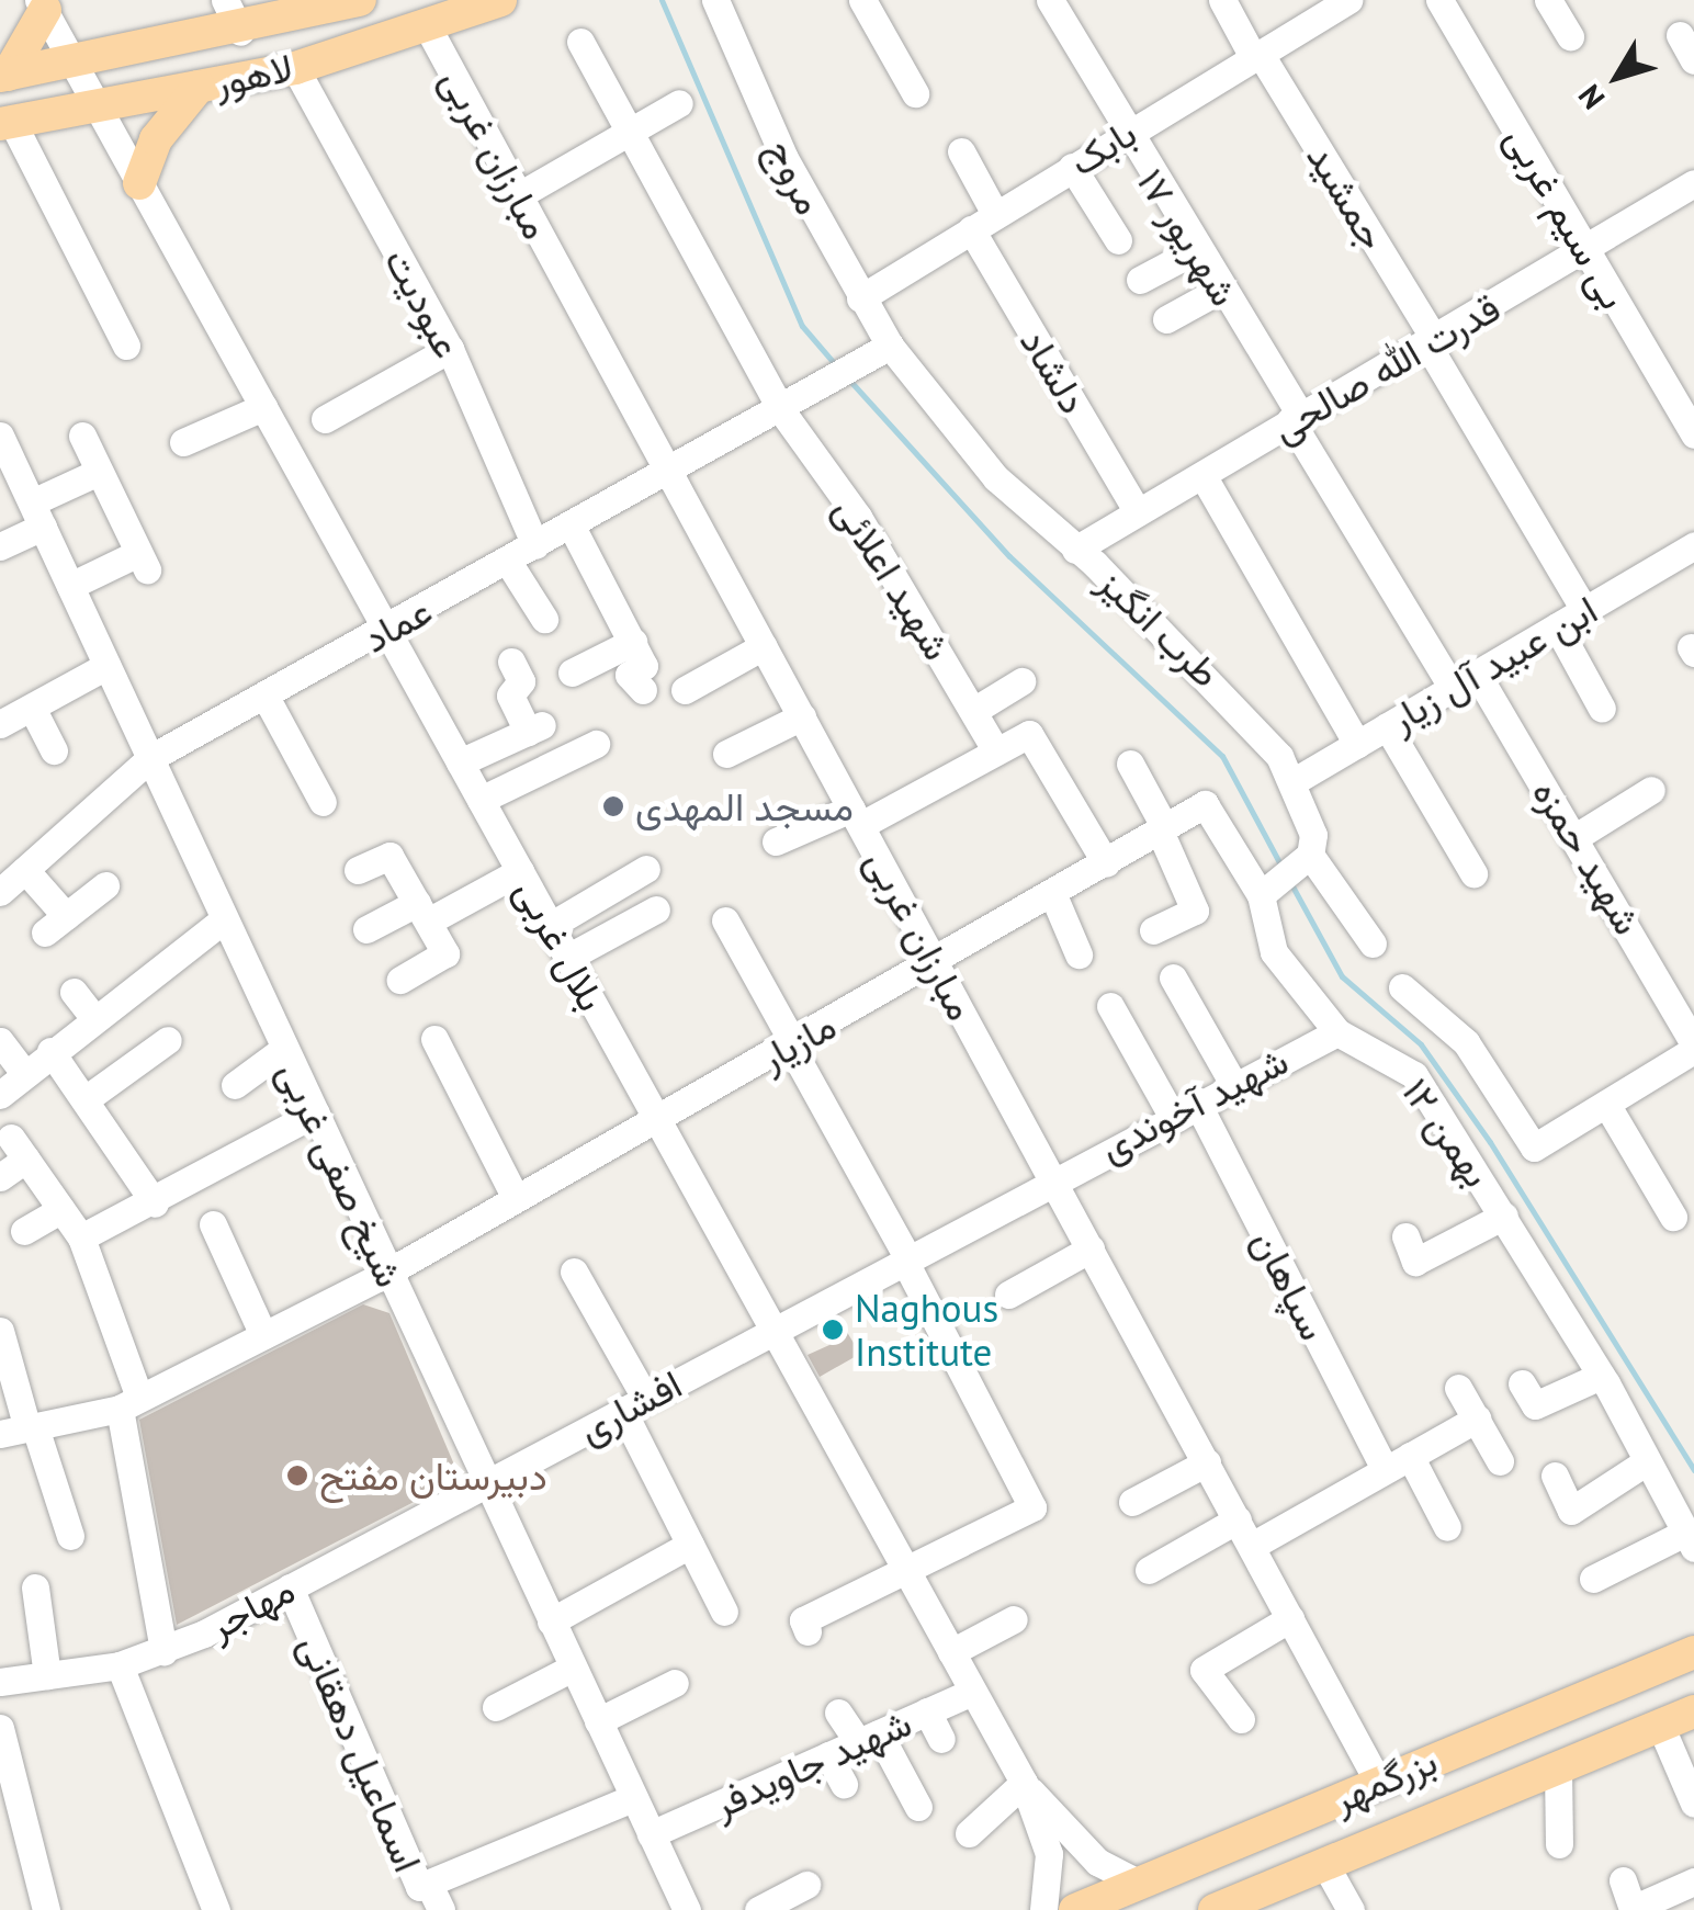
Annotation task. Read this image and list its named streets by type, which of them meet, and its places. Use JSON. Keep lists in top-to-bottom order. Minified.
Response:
{"streets":{"main road":["لاهور","بزرگمهر"],"street":["بابک","مبارزان غربی","مروج","جمشید","بی سیم غربی","۱۷ شهریور","عبودیت","قدرت الله صالحی","دلشاد","شهید اعلائی","عماد","طرب انگیز","ابن عبید آل زیار","شهید حمزه","بلال غربی","مازیار","شهید آخوندی","۱۲ بهمن","شیخ صفی غربی","سپاهان","افشاری","مهاجر","اسماعیل دهقانی","شهید جاویدفر"]},"crossings":[["لاهور","مبارزان غربی"],["لاهور","عبودیت"],["لاهور","بلال غربی"],["بابک","مروج"],["بابک","جمشید"],["بابک","۱۷ شهریور"],["بابک","دلشاد"],["مبارزان غربی","عماد"],["مبارزان غربی","مازیار"],["مبارزان غربی","شهید آخوندی"],["مبارزان غربی","بزرگمهر"],["مروج","عماد"],["مروج","طرب انگیز"],["جمشید","قدرت الله صالحی"],["جمشید","ابن عبید آل زیار"],["بی سیم غربی","قدرت الله صالحی"],["۱۷ شهریور","قدرت الله صالحی"],["۱۷ شهریور","ابن عبید آل زیار"],["۱۷ شهریور","شهید حمزه"],["عبودیت","عماد"],["قدرت الله صالحی","دلشاد"],["قدرت الله صالحی","طرب انگیز"],["شهید اعلائی","عماد"],["عماد","طرب انگیز"],["عماد","بلال غربی"],["عماد","شیخ صفی غربی"],["طرب انگیز","ابن عبید آل زیار"],["ابن عبید آل زیار","شهید حمزه"],["بلال غربی","مازیار"],["بلال غربی","افشاری"],["بلال غربی","شهید جاویدفر"],["مازیار","۱۲ بهمن"],["مازیار","شیخ صفی غربی"],["شهید آخوندی","۱۲ بهمن"],["شهید آخوندی","سپاهان"],["شهید آخوندی","افشاری"],["شیخ صفی غربی","افشاری"],["شیخ صفی غربی","مهاجر"],["شیخ صفی غربی","اسماعیل دهقانی"],["شیخ صفی غربی","شهید جاویدفر"],["افشاری","مهاجر"],["مهاجر","اسماعیل دهقانی"]],"places":["مسجد المهدی","Naghous Institute","دبیرستان مفتح"],"north":"bottom left"}
